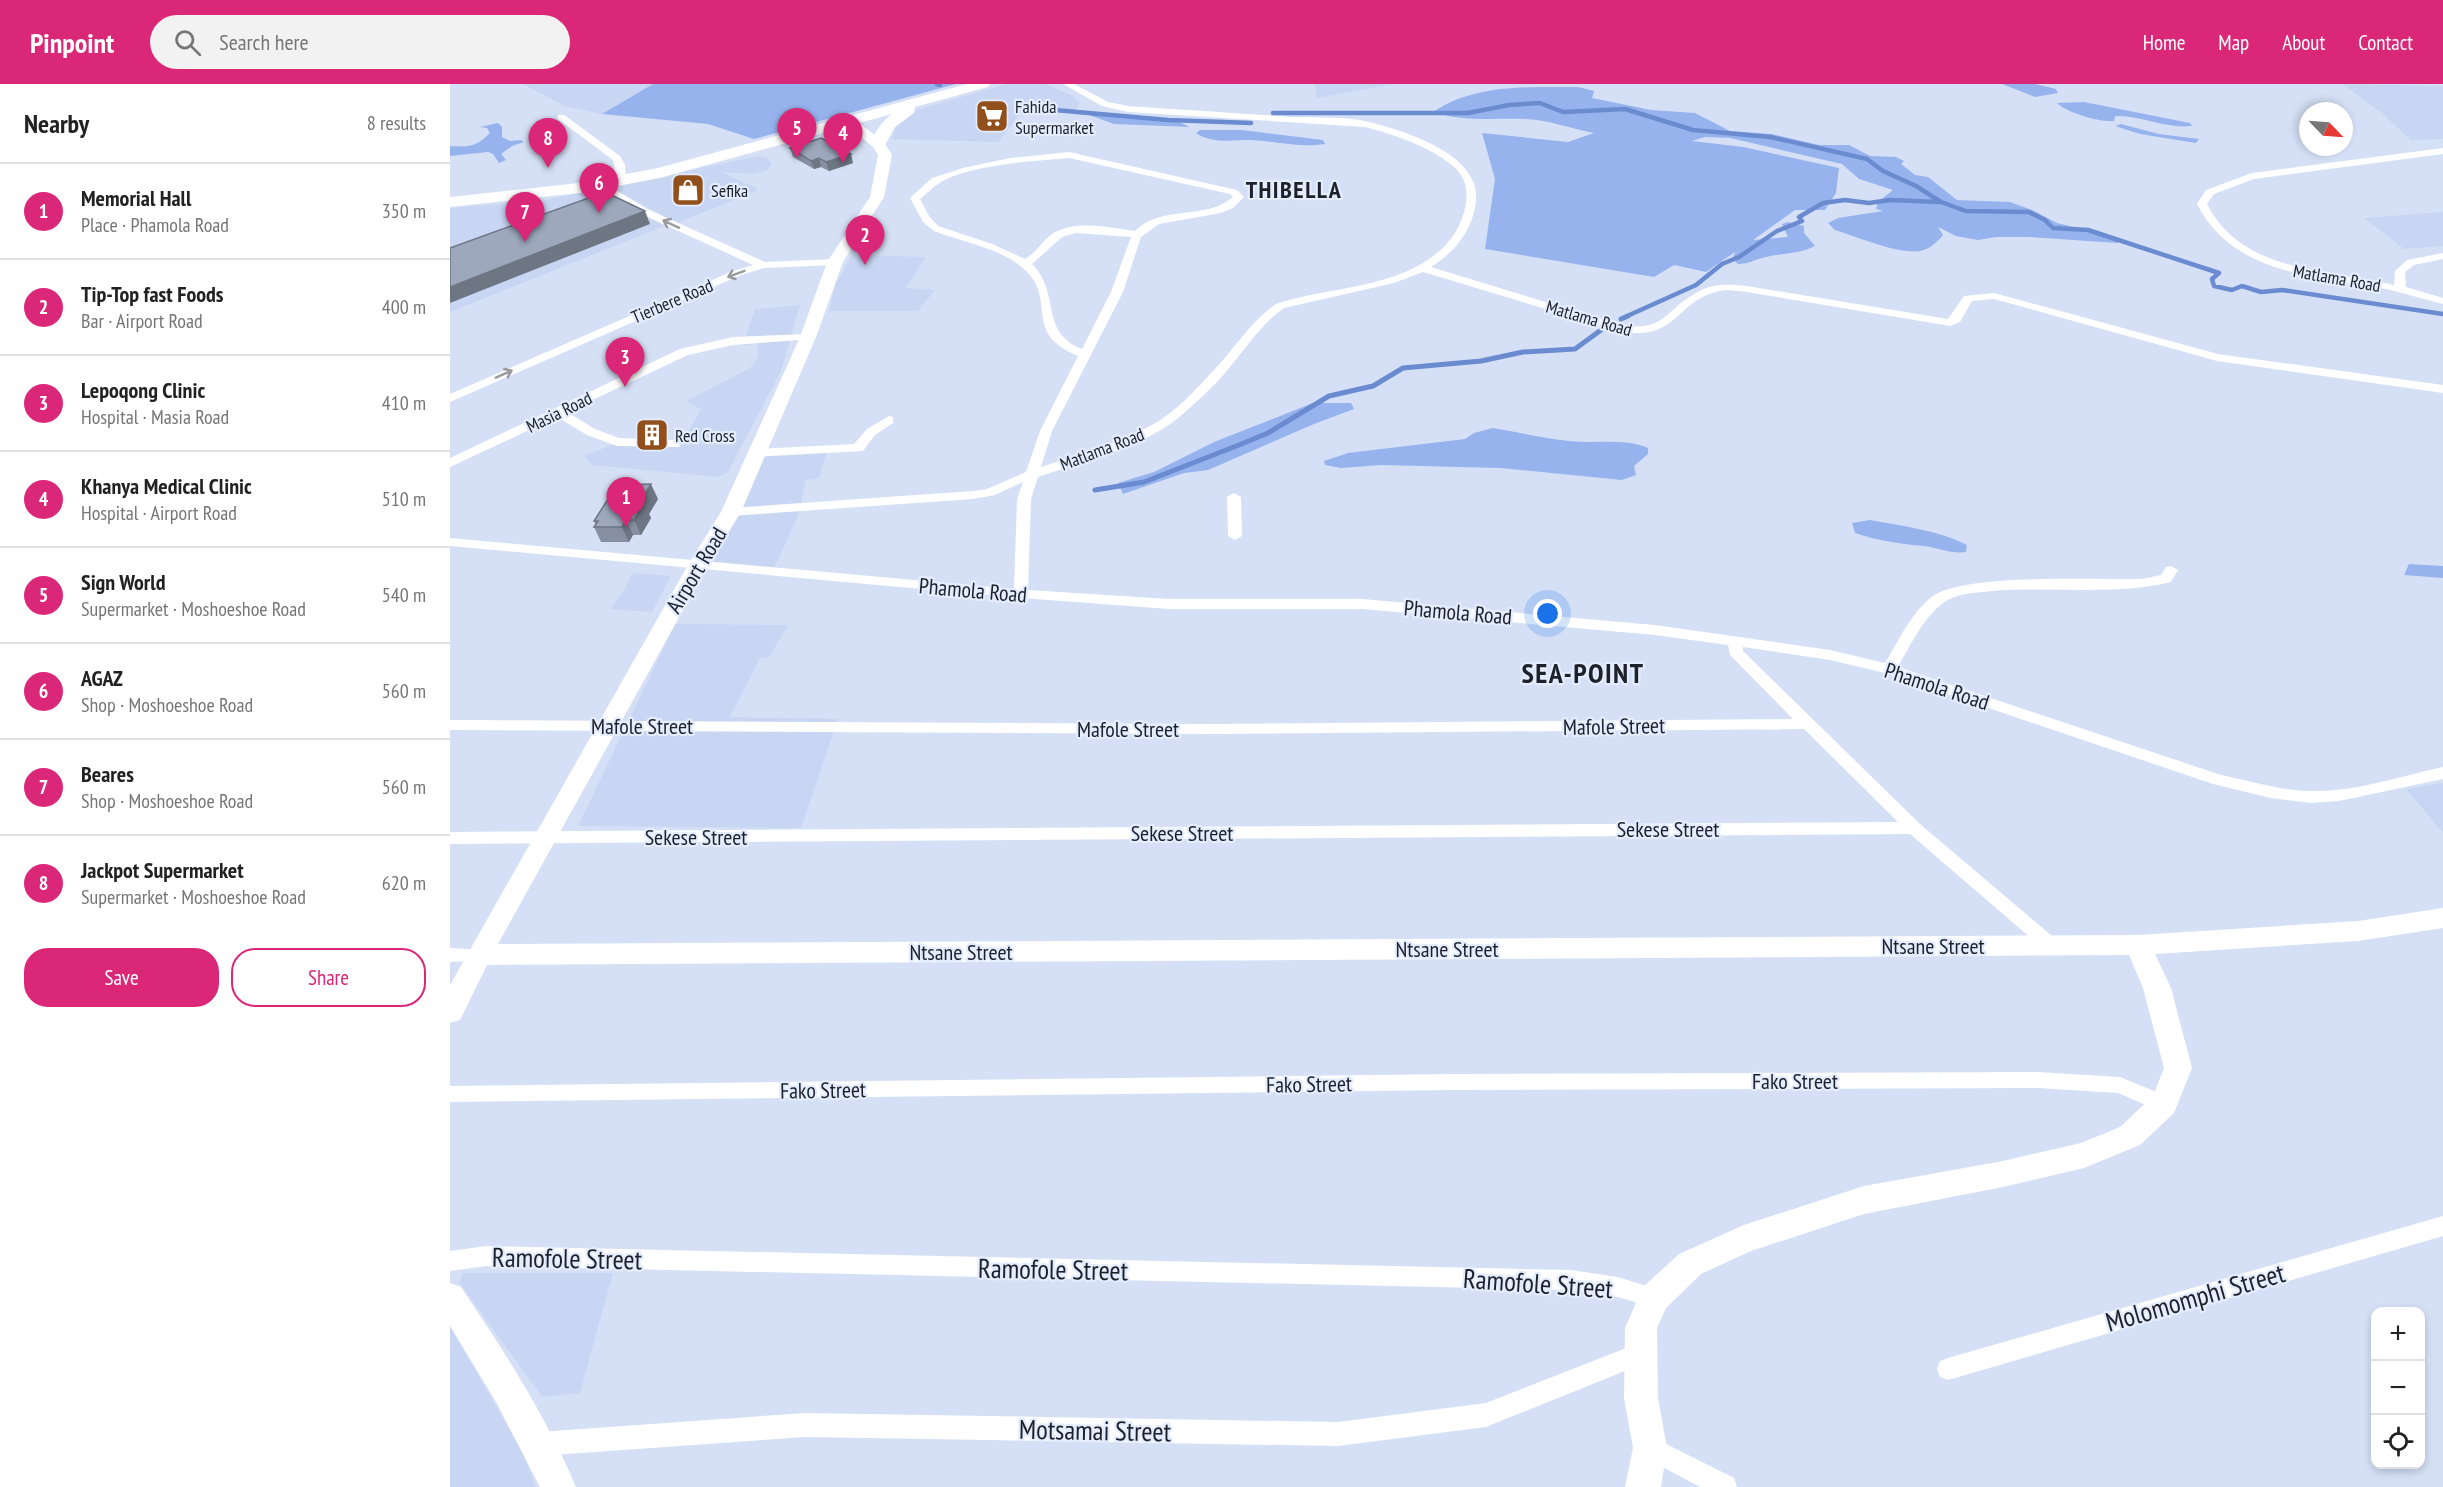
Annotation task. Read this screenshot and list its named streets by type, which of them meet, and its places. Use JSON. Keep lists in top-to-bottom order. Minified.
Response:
{"streets":{"street":["Matlama Road","Tierbere Road","Masia Road","Airport Road","Phamola Road","Mafole Street","Sekese Street","Ntsane Street","Fako Street","Ramofole Street","Molomomphi Street","Motsamai Street"]},"crossings":[["Matlama Road","Airport Road"],["Tierbere Road","Airport Road"],["Masia Road","Airport Road"],["Airport Road","Phamola Road"],["Airport Road","Mafole Street"],["Airport Road","Sekese Street"],["Airport Road","Ntsane Street"]],"districts":["THIBELLA","SEA-POINT"],"places":{"supermarket":["Fahida Supermarket"],"shop":["Sefika"],"building":["Red Cross"]},"north":"bottom right","page":{"header":"Pinpoint","search":"Search here","nav":["Home","Map","About","Contact"],"heading":["Nearby","8 results"],"pins":["5","4","8","6","7","2","3","1"],"list":[{"mark":"1","name":"Memorial Hall","note":"Place · Phamola Road","value":"350 m"},{"mark":"2","name":"Tip-Top fast Foods","note":"Bar · Airport Road","value":"400 m"},{"mark":"3","name":"Lepoqong Clinic","note":"Hospital · Masia Road","value":"410 m"},{"mark":"4","name":"Khanya Medical Clinic","note":"Hospital · Airport Road","value":"510 m"},{"mark":"5","name":"Sign World","note":"Supermarket · Moshoeshoe Road","value":"540 m"},{"mark":"6","name":"AGAZ","note":"Shop · Moshoeshoe Road","value":"560 m"},{"mark":"7","name":"Beares","note":"Shop · Moshoeshoe Road","value":"560 m"},{"mark":"8","name":"Jackpot Supermarket","note":"Supermarket · Moshoeshoe Road","value":"620 m"}],"buttons":["Save","Share"],"map_buttons":["+","−"]}}
